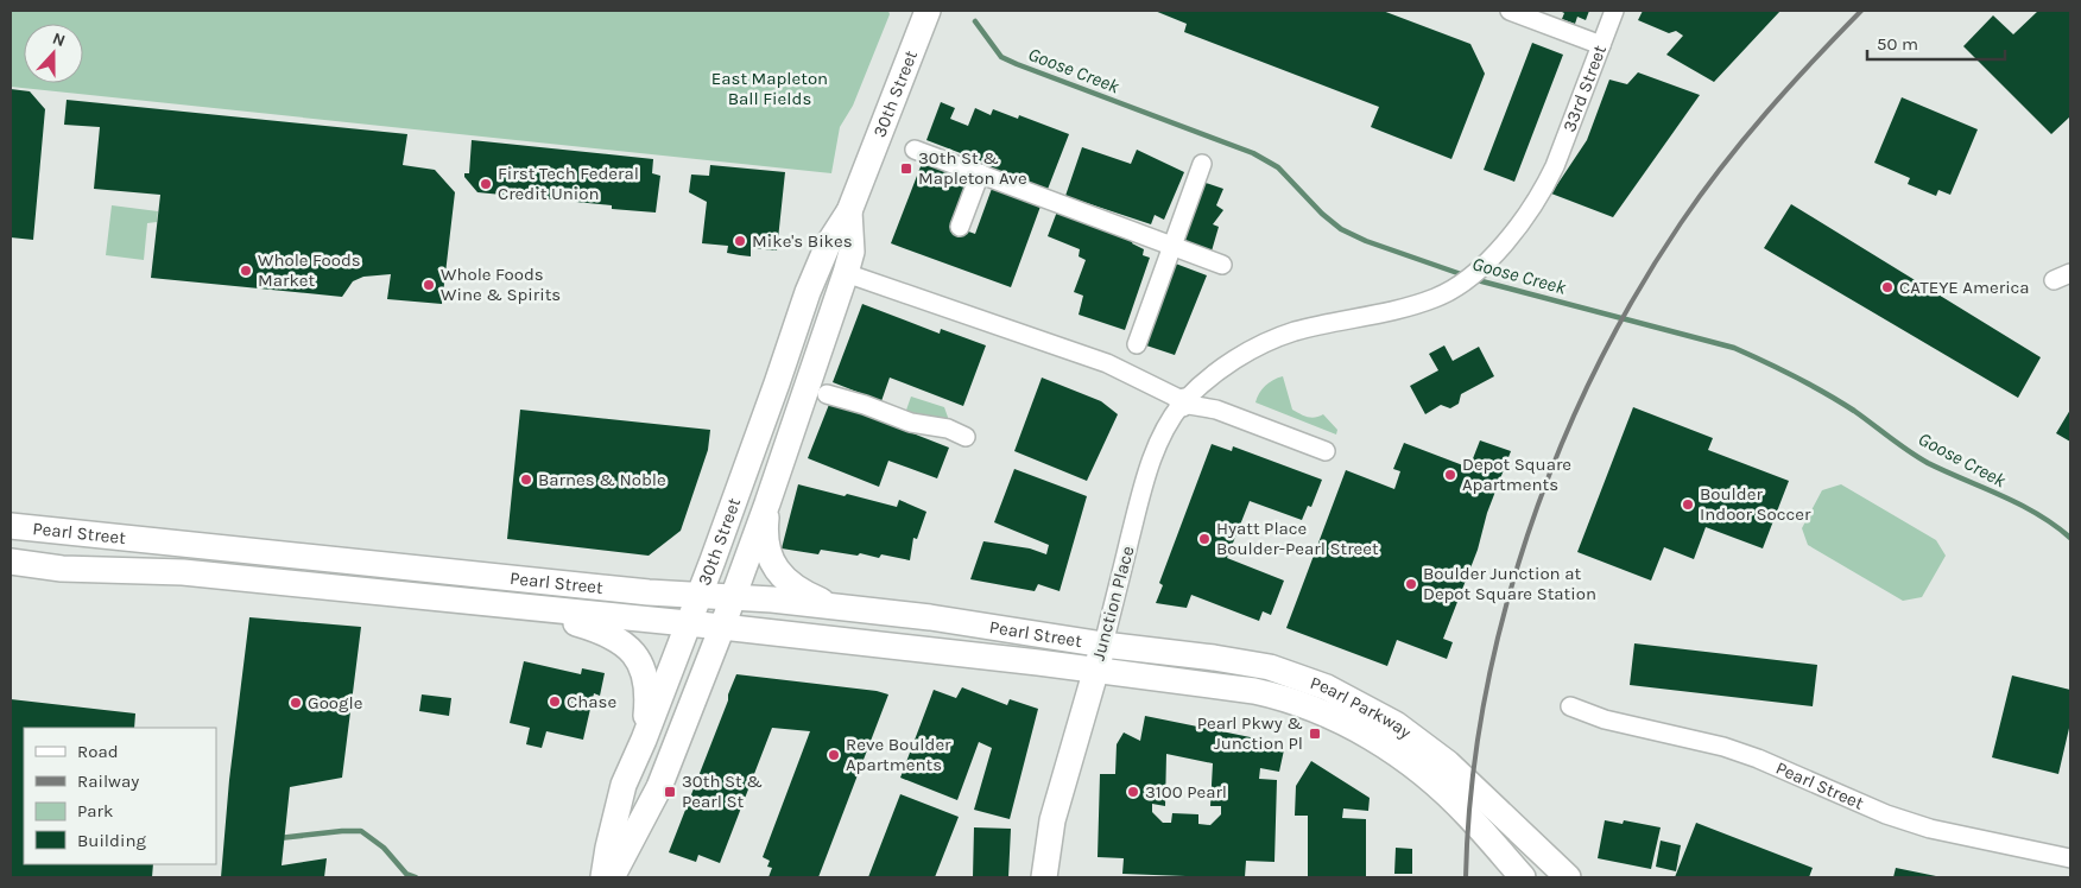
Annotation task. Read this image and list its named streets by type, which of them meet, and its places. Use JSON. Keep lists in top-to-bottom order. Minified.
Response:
{"streets":{"main road":["30th Street","Pearl Street","Junction Place","Pearl Parkway"],"street":["33rd Street"]},"crossings":[["33rd Street","Junction Place"],["30th Street","Pearl Street"],["Pearl Street","Junction Place"],["Pearl Street","Pearl Parkway"],["Junction Place","Pearl Parkway"]],"water":["Goose Creek"],"parks":["East Mapleton Ball Fields"],"places":{"transit":["30th St & Mapleton Ave","Pearl Pkwy & Junction Pl","30th St & Pearl St"],"other":["First Tech Federal Credit Union","Mike's Bikes","Whole Foods Market","Whole Foods Wine & Spirits","CATEYE America","Depot Square Apartments","Barnes & Noble","Boulder Indoor Soccer","Hyatt Place Boulder-Pearl Street","Boulder Junction at Depot Square Station","Chase","Google","Reve Boulder Apartments","3100 Pearl"]},"legend":["Road","Railway","Park","Building"],"scale_bar":"50 m","north":"top"}
